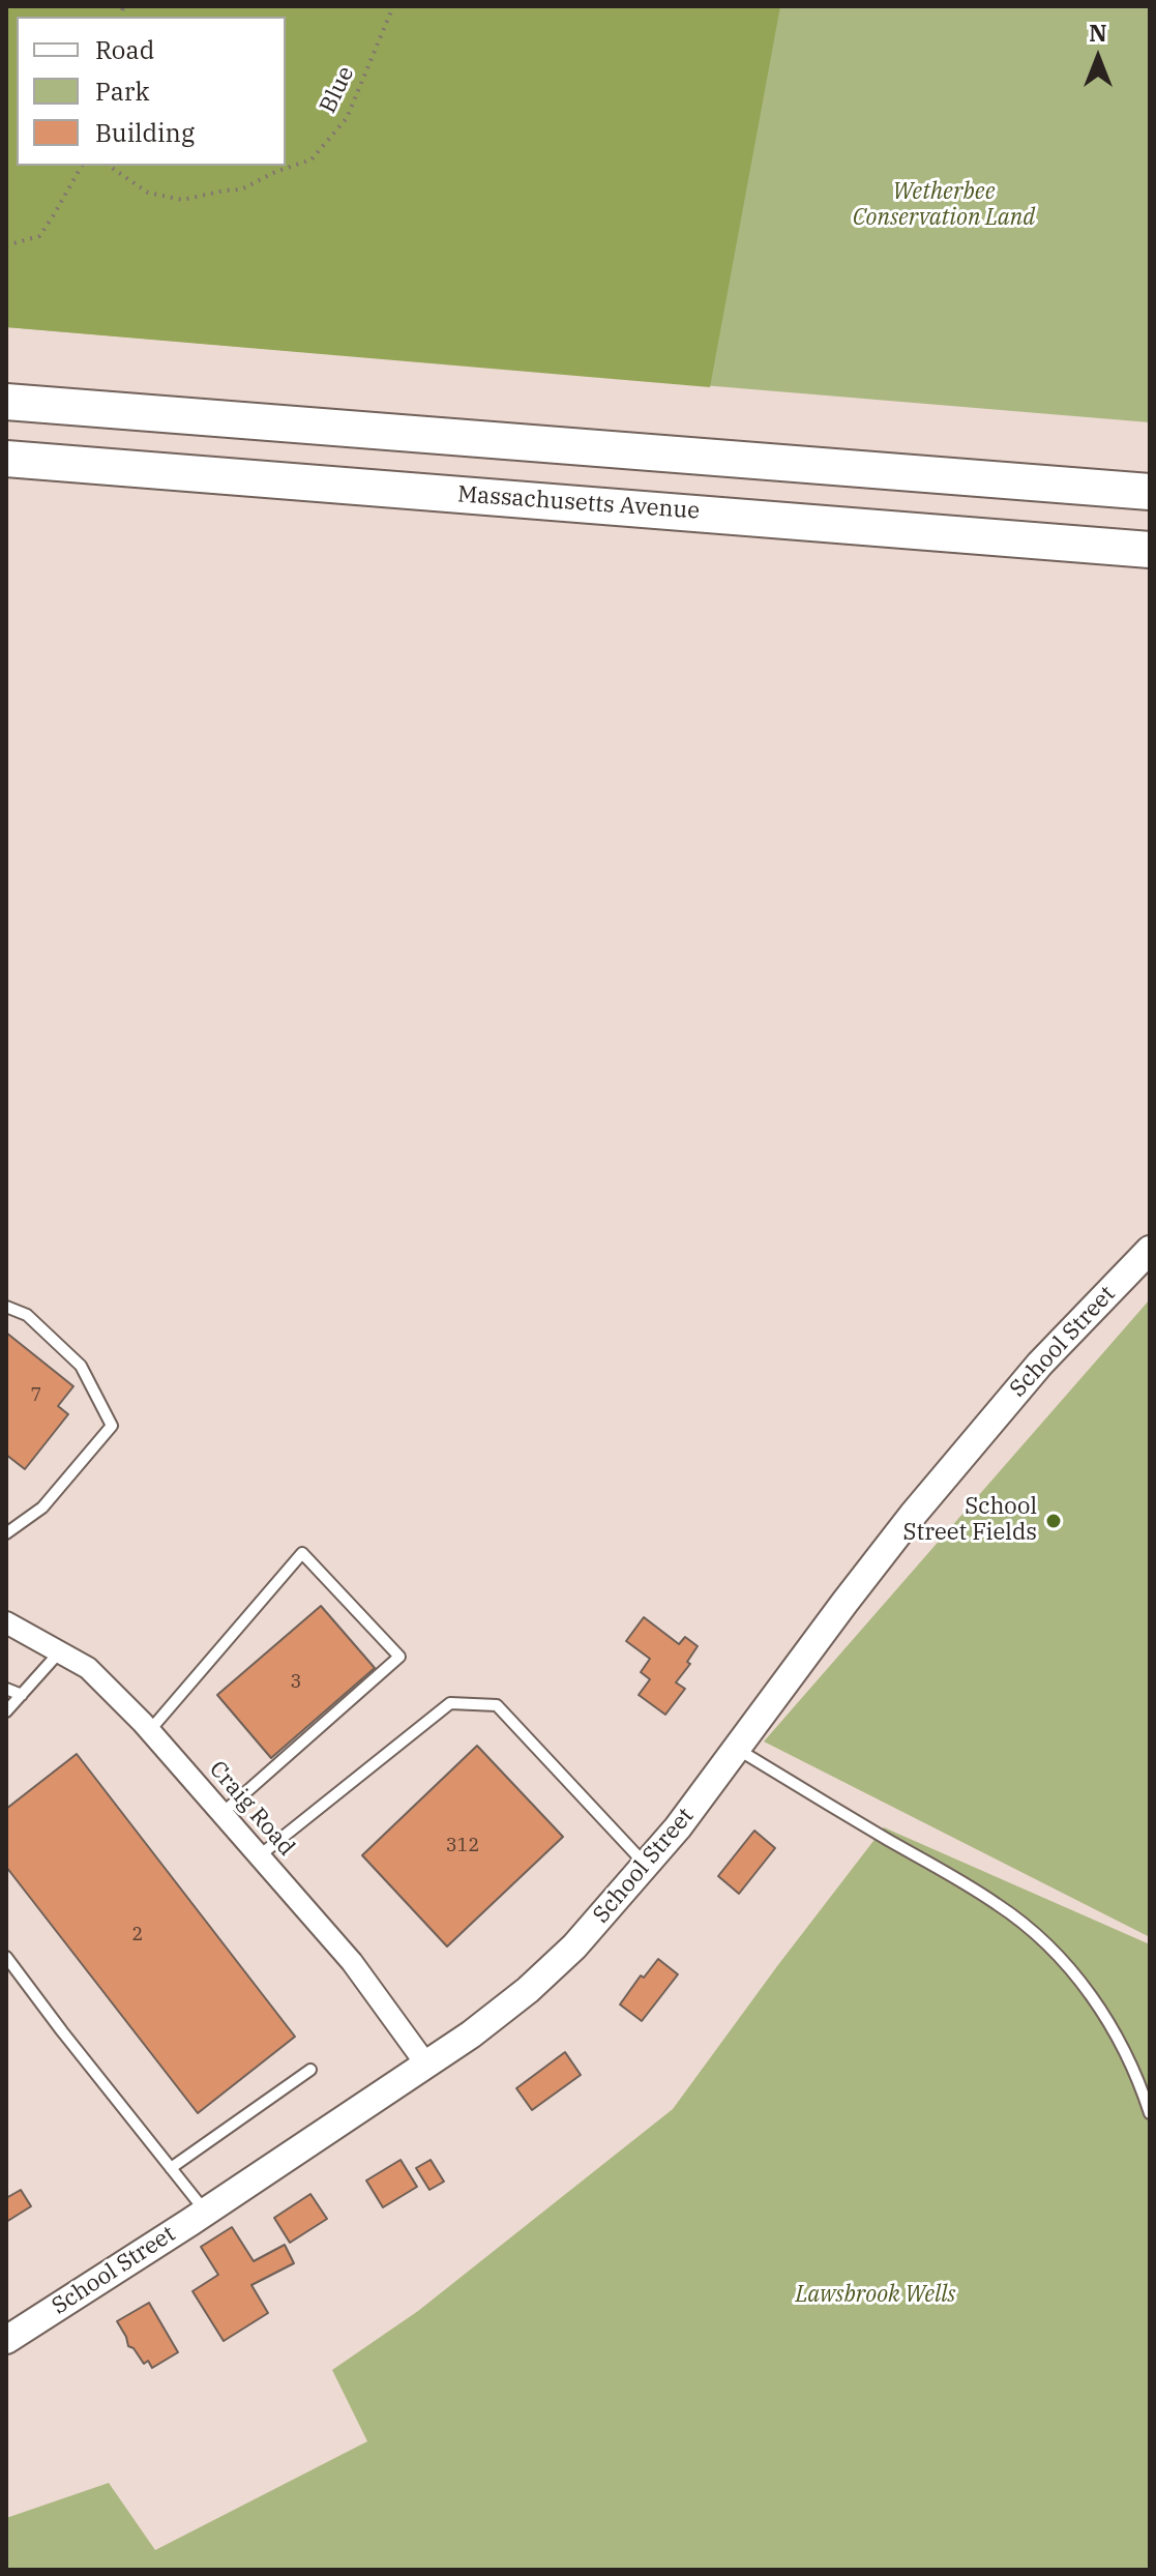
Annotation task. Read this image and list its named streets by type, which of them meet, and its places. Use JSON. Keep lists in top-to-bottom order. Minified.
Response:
{"streets":{"highway":["Massachusetts Avenue"],"street":["School Street","Craig Road"],"path":["Blue"]},"crossings":[["School Street","Craig Road"]],"parks":["Wetherbee Conservation Land","Lawsbrook Wells"],"places":["School Street Fields"],"house_numbers":["7","3","312","2"],"legend":["Road","Park","Building"],"north":"top"}
